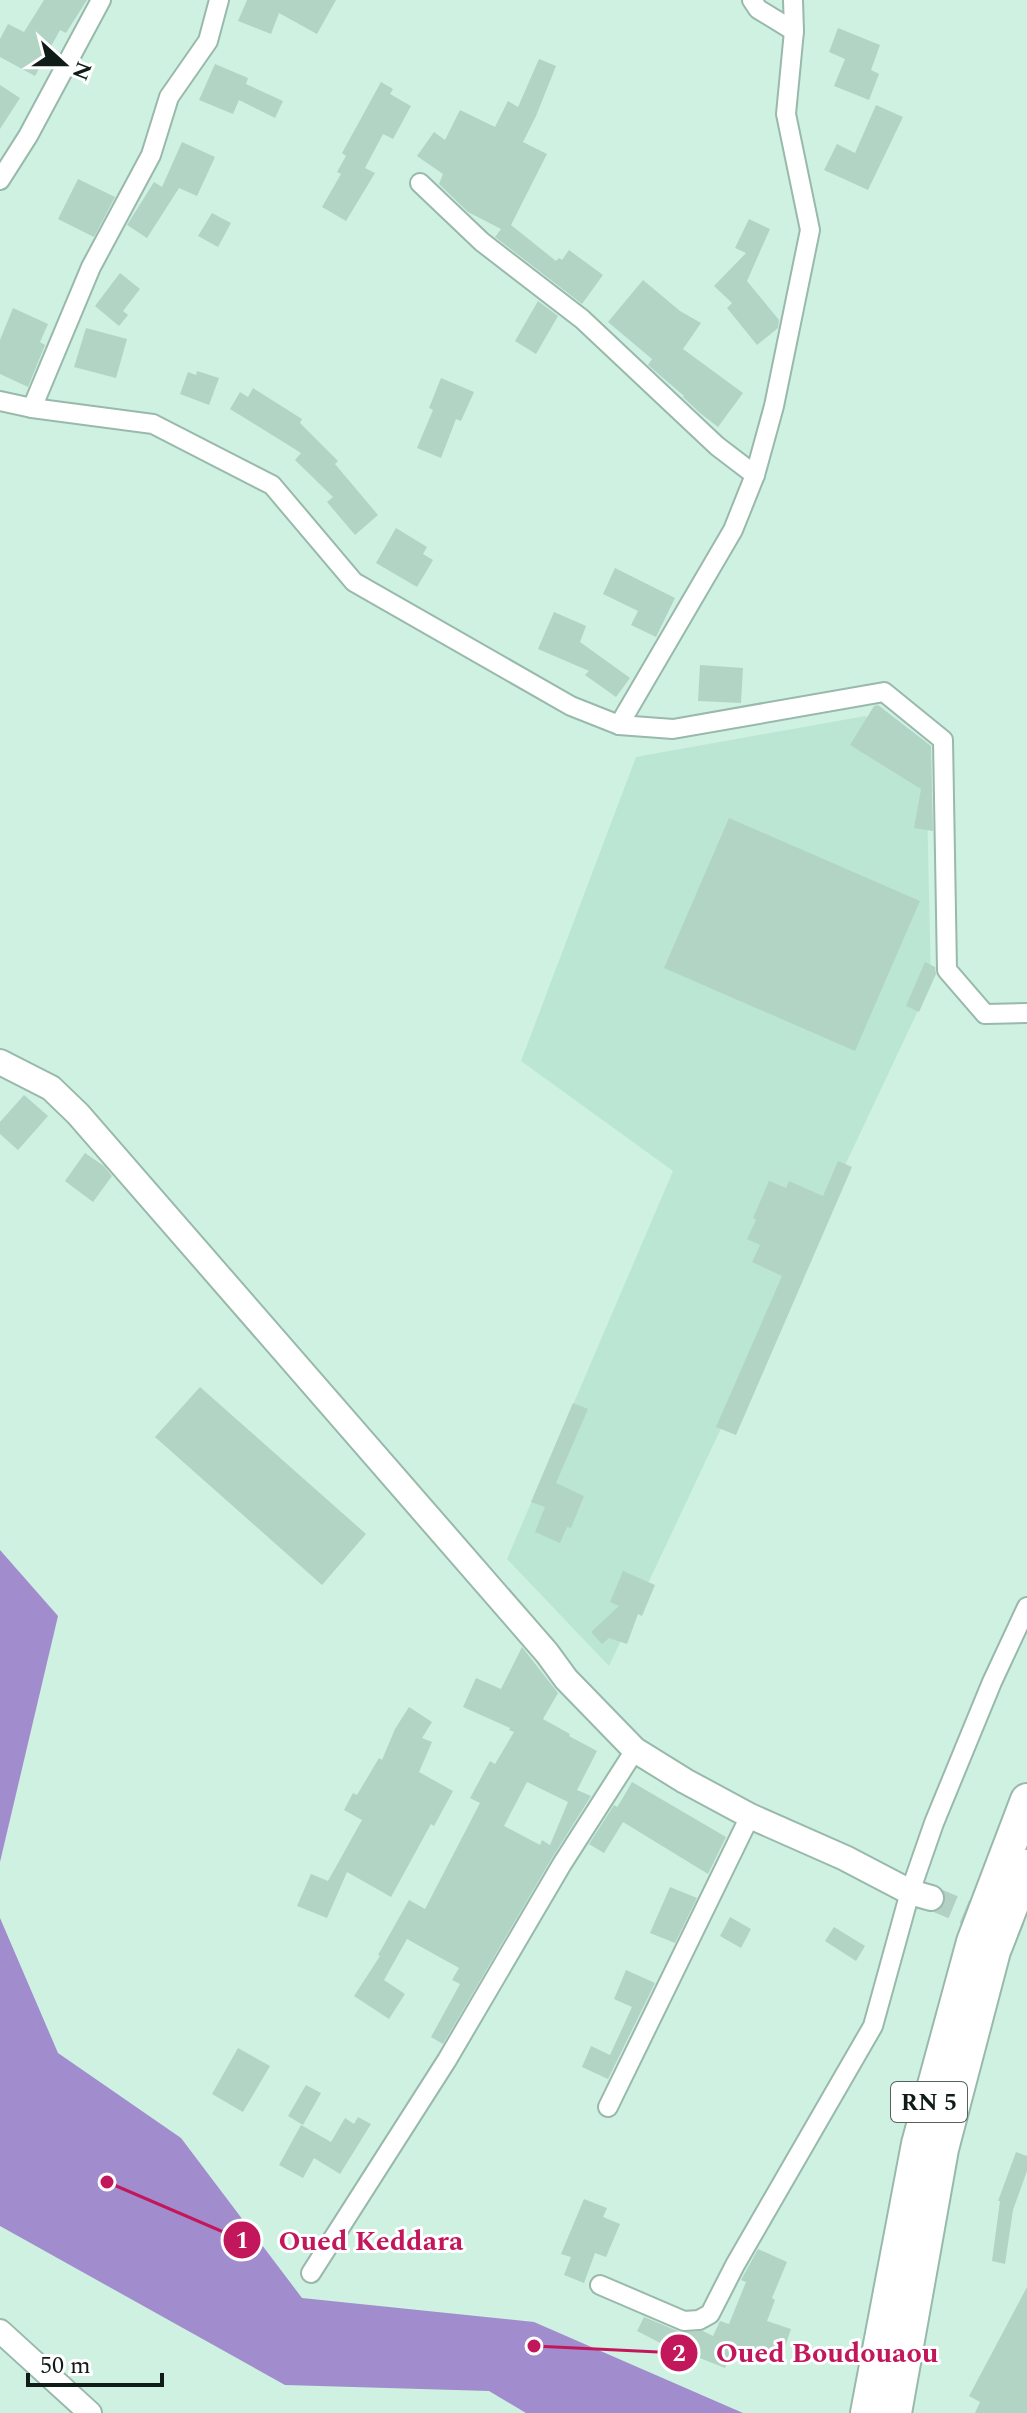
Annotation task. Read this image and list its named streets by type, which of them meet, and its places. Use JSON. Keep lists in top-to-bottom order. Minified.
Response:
{"streets":{"highway":["RN 5"]},"places":["Oued Keddara","Oued Boudouaou"],"scale_bar":"50 m","north":"right"}
